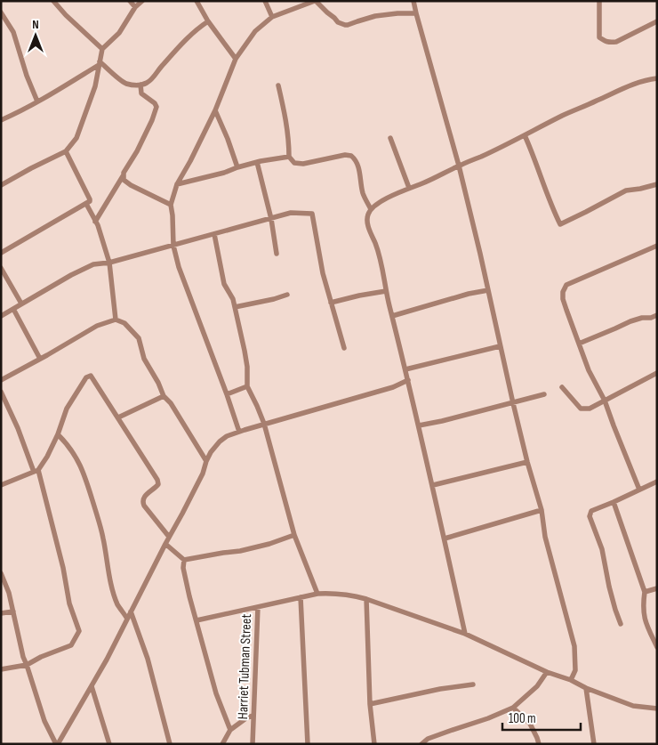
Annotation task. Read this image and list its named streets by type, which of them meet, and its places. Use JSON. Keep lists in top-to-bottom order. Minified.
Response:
{"streets":{"street":["Harriet Tubman Street"]},"scale_bar":"100 m","north":"top"}
